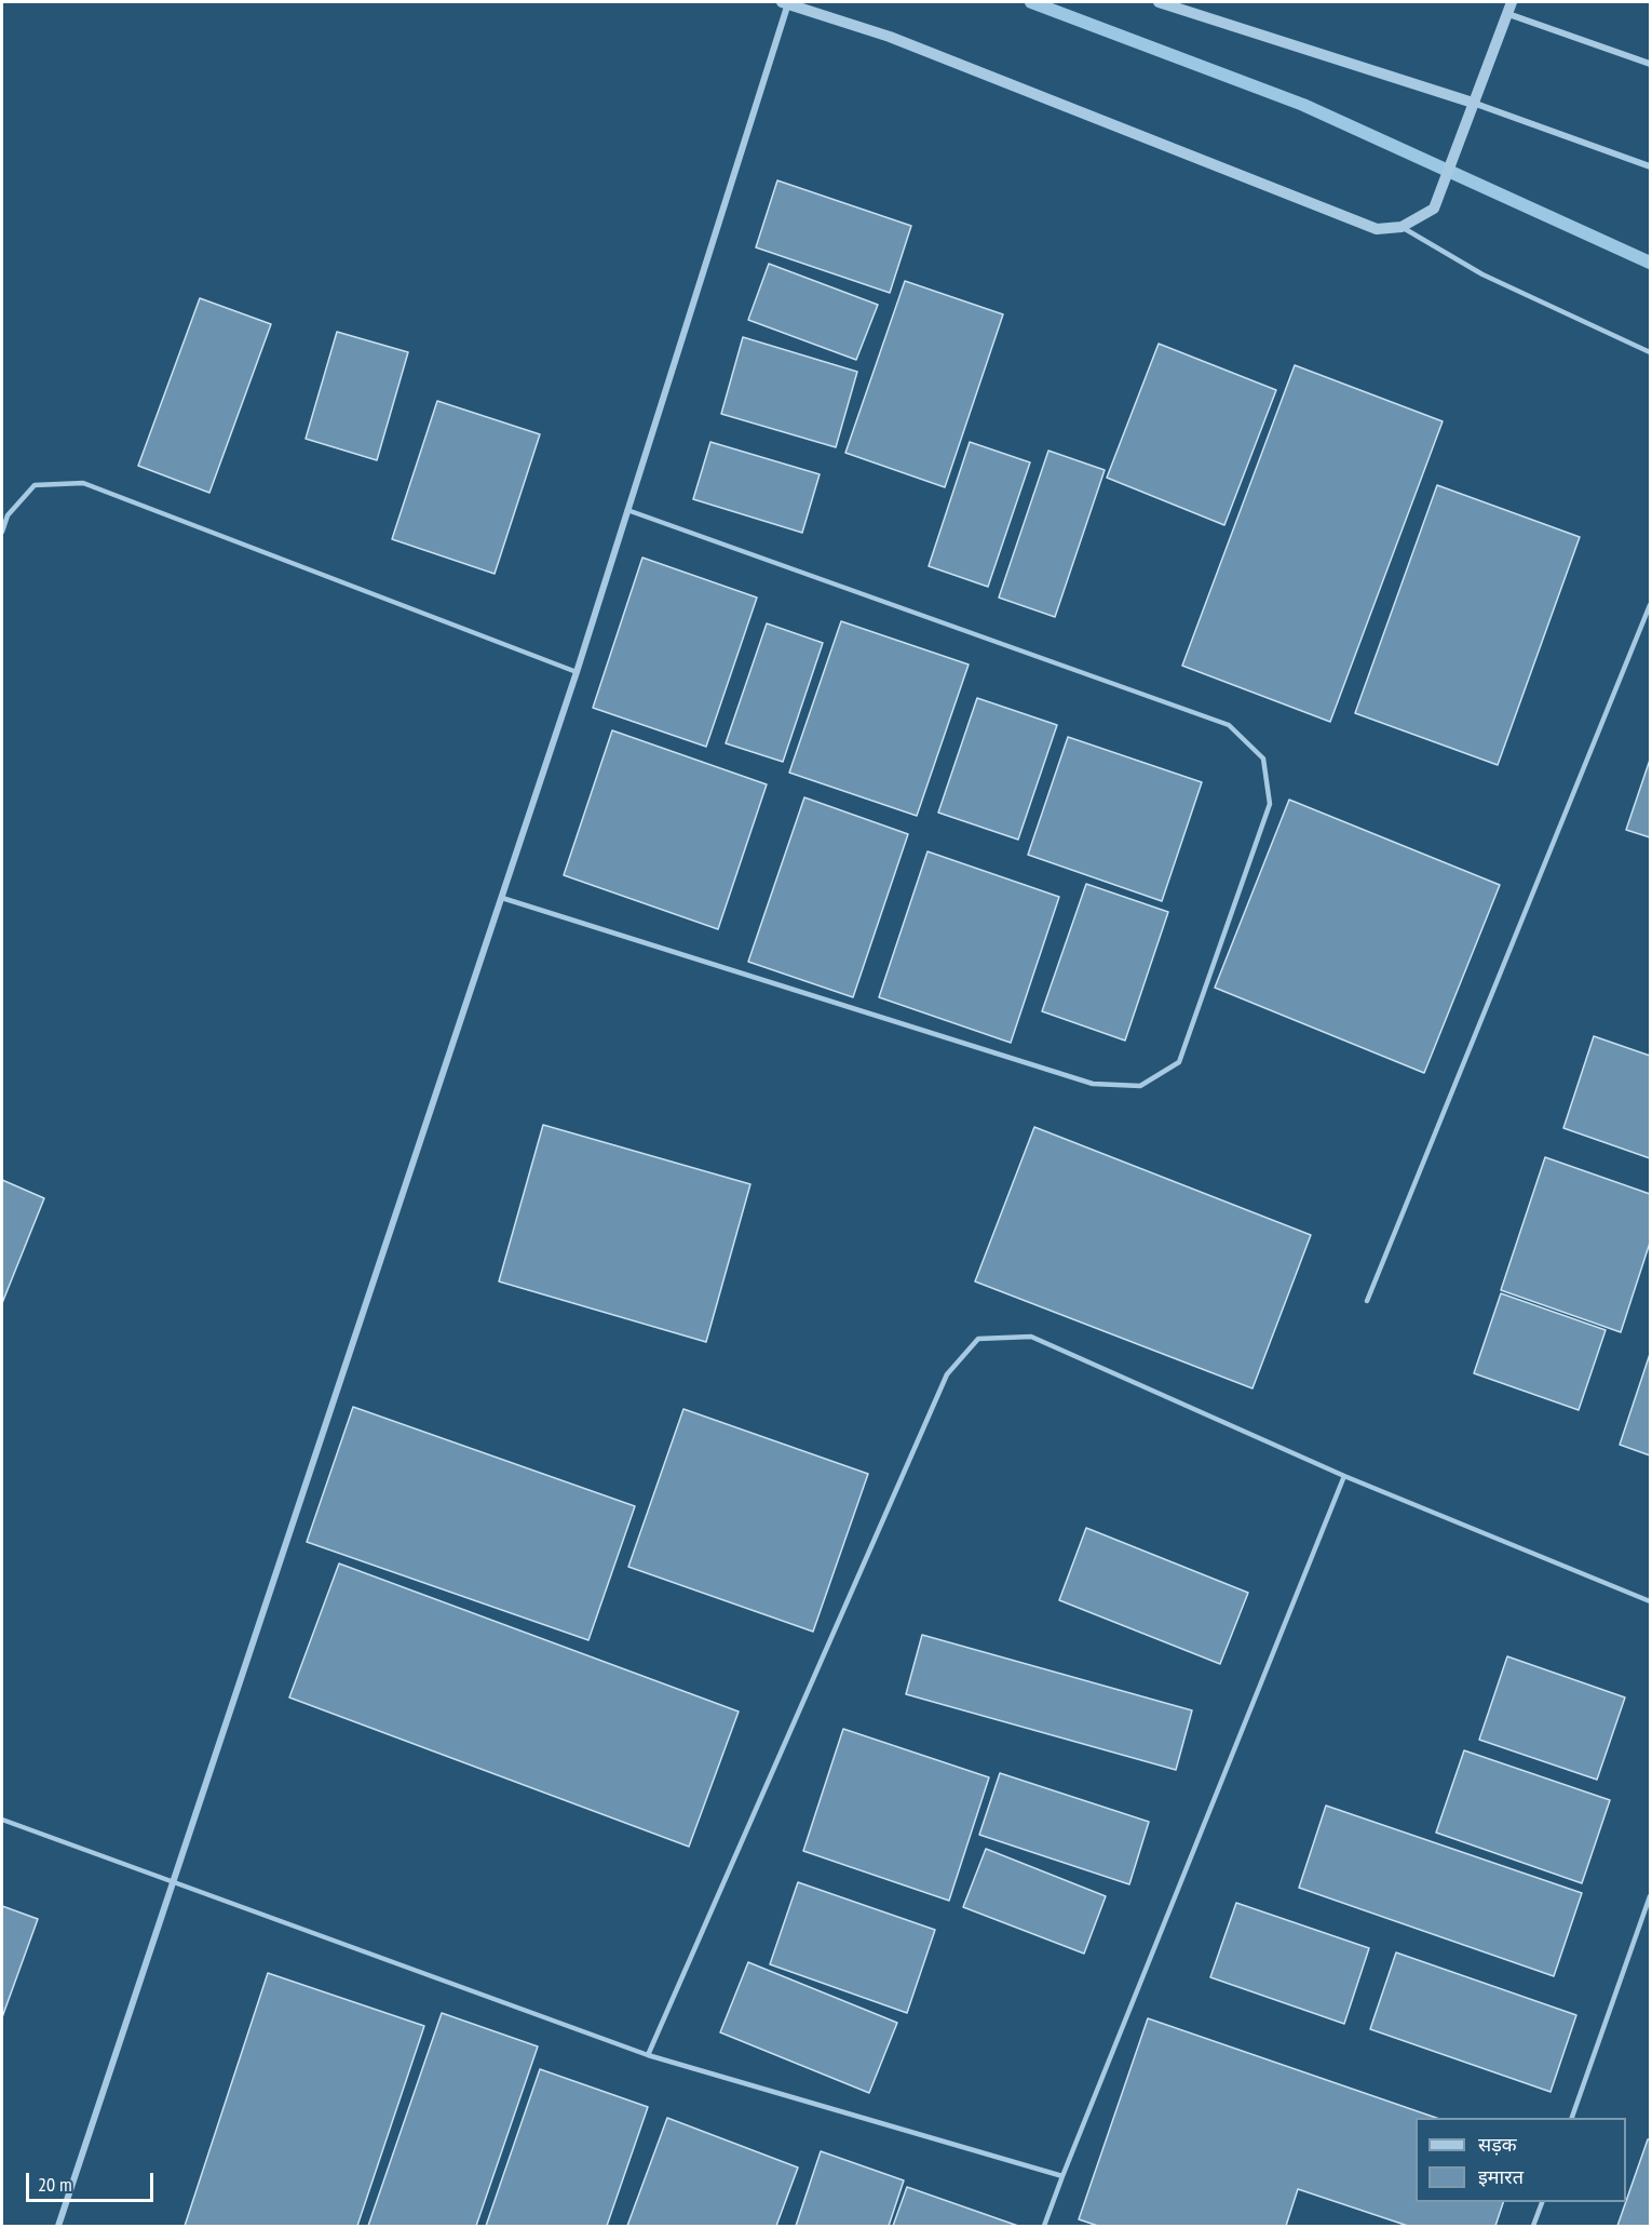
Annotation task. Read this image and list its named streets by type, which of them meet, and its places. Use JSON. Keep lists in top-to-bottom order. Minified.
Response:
{"legend":["सड़क","इमारत"],"scale_bar":"20 m"}
